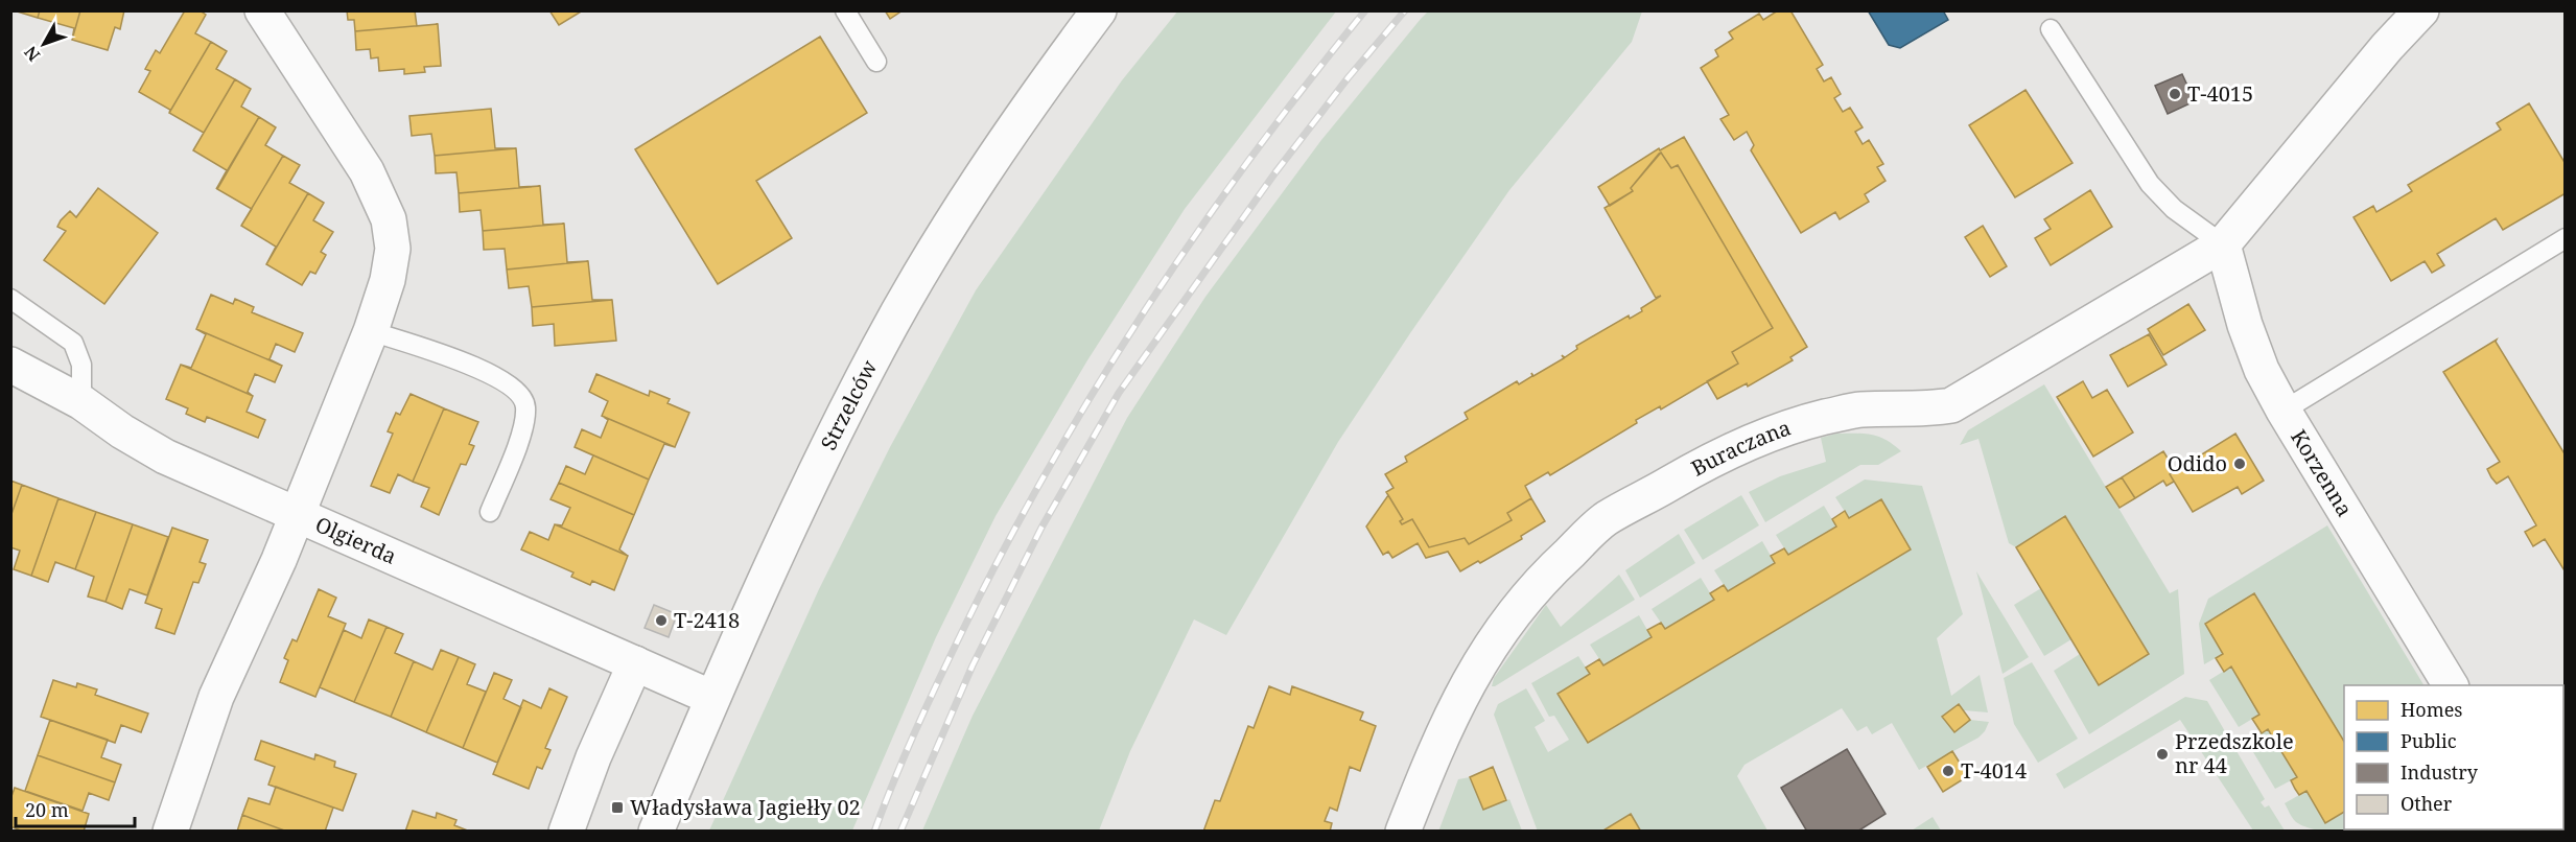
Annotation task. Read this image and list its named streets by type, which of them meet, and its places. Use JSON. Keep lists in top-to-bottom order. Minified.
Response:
{"streets":{"street":["Strzelców","Buraczana","Korzenna","Olgierda"]},"crossings":[["Strzelców","Olgierda"],["Buraczana","Korzenna"]],"places":{"other":["T-4015","Odido","T-2418","Przedszkole nr 44","T-4014"],"transit":["Władysława Jagiełły 02"]},"legend":["Homes","Public","Industry","Other"],"scale_bar":"20 m","north":"bottom left"}
